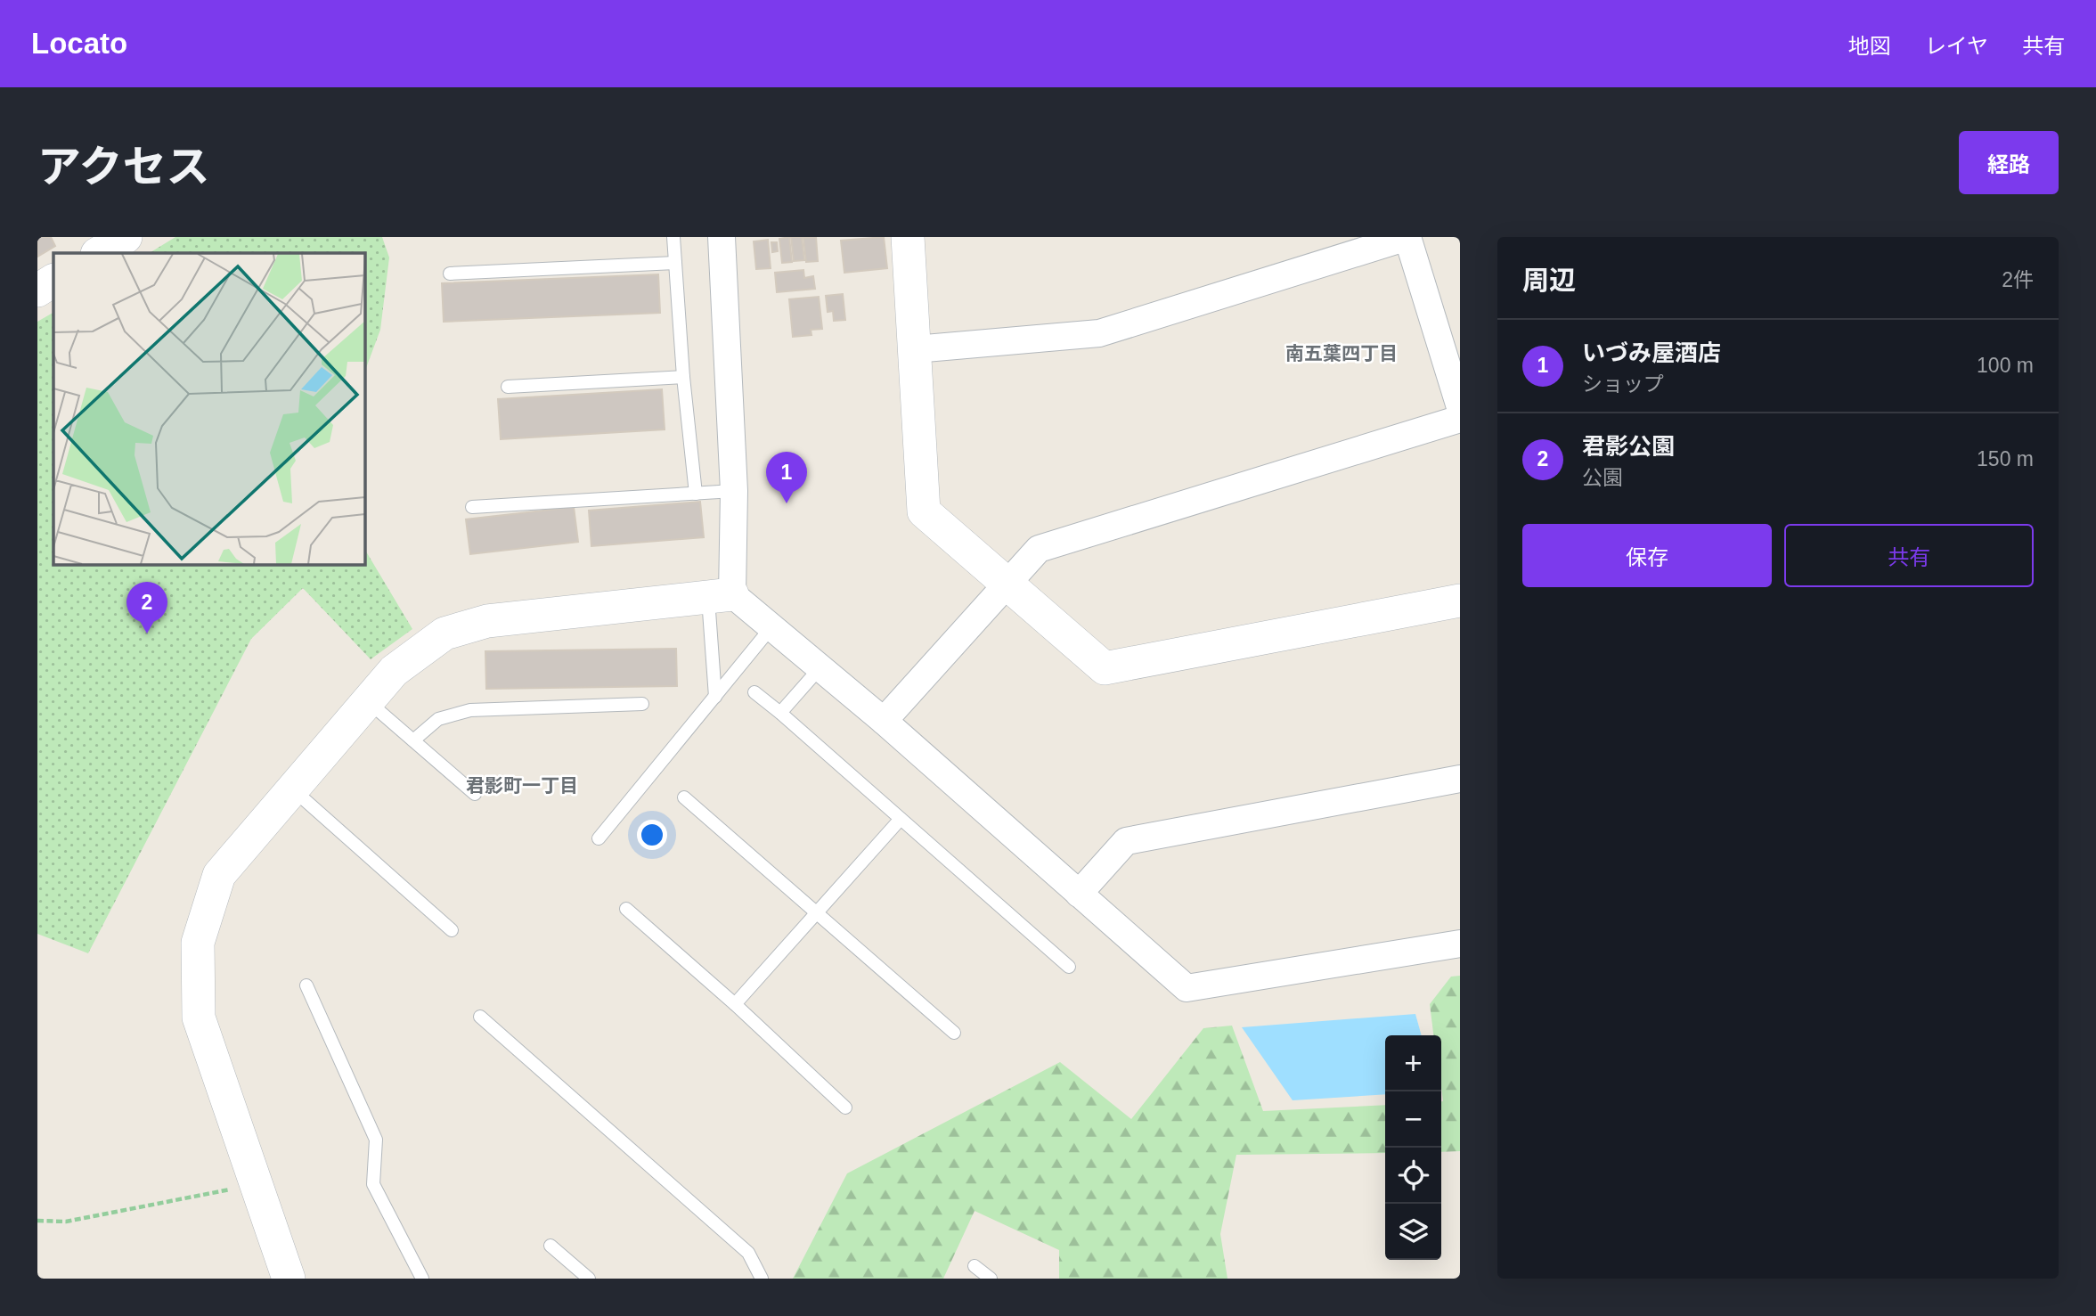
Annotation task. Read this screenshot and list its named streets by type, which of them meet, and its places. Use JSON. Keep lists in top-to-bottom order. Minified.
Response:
{"districts":["南五葉四丁目","君影町一丁目"],"page":{"header":"Locato","nav":["地図","レイヤ","共有"],"title":"アクセス","buttons":["経路",["保存","共有"]],"heading":["周辺","2件"],"list":[{"mark":"1","name":"いづみ屋酒店","note":"ショップ","value":"100 m"},{"mark":"2","name":"君影公園","note":"公園","value":"150 m"}],"pins":["1","2"],"map_buttons":["+","−"]}}
